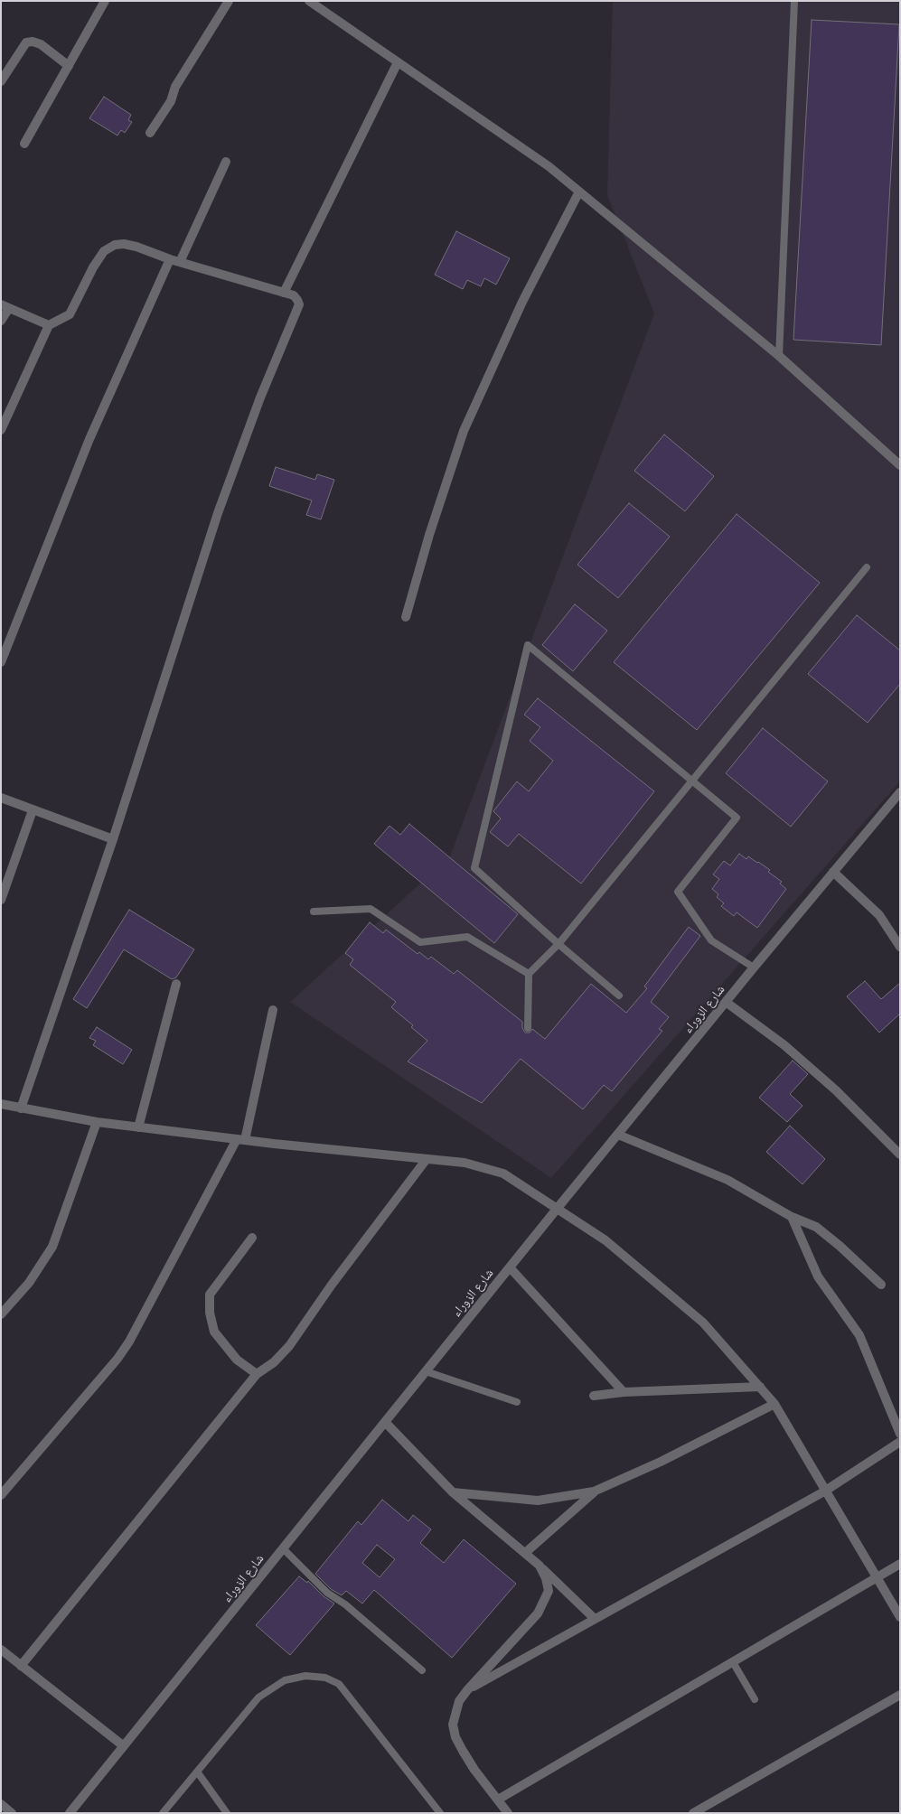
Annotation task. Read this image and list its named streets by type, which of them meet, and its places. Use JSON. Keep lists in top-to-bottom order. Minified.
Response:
{"streets":{"street":["شارع الزوراء"]}}
